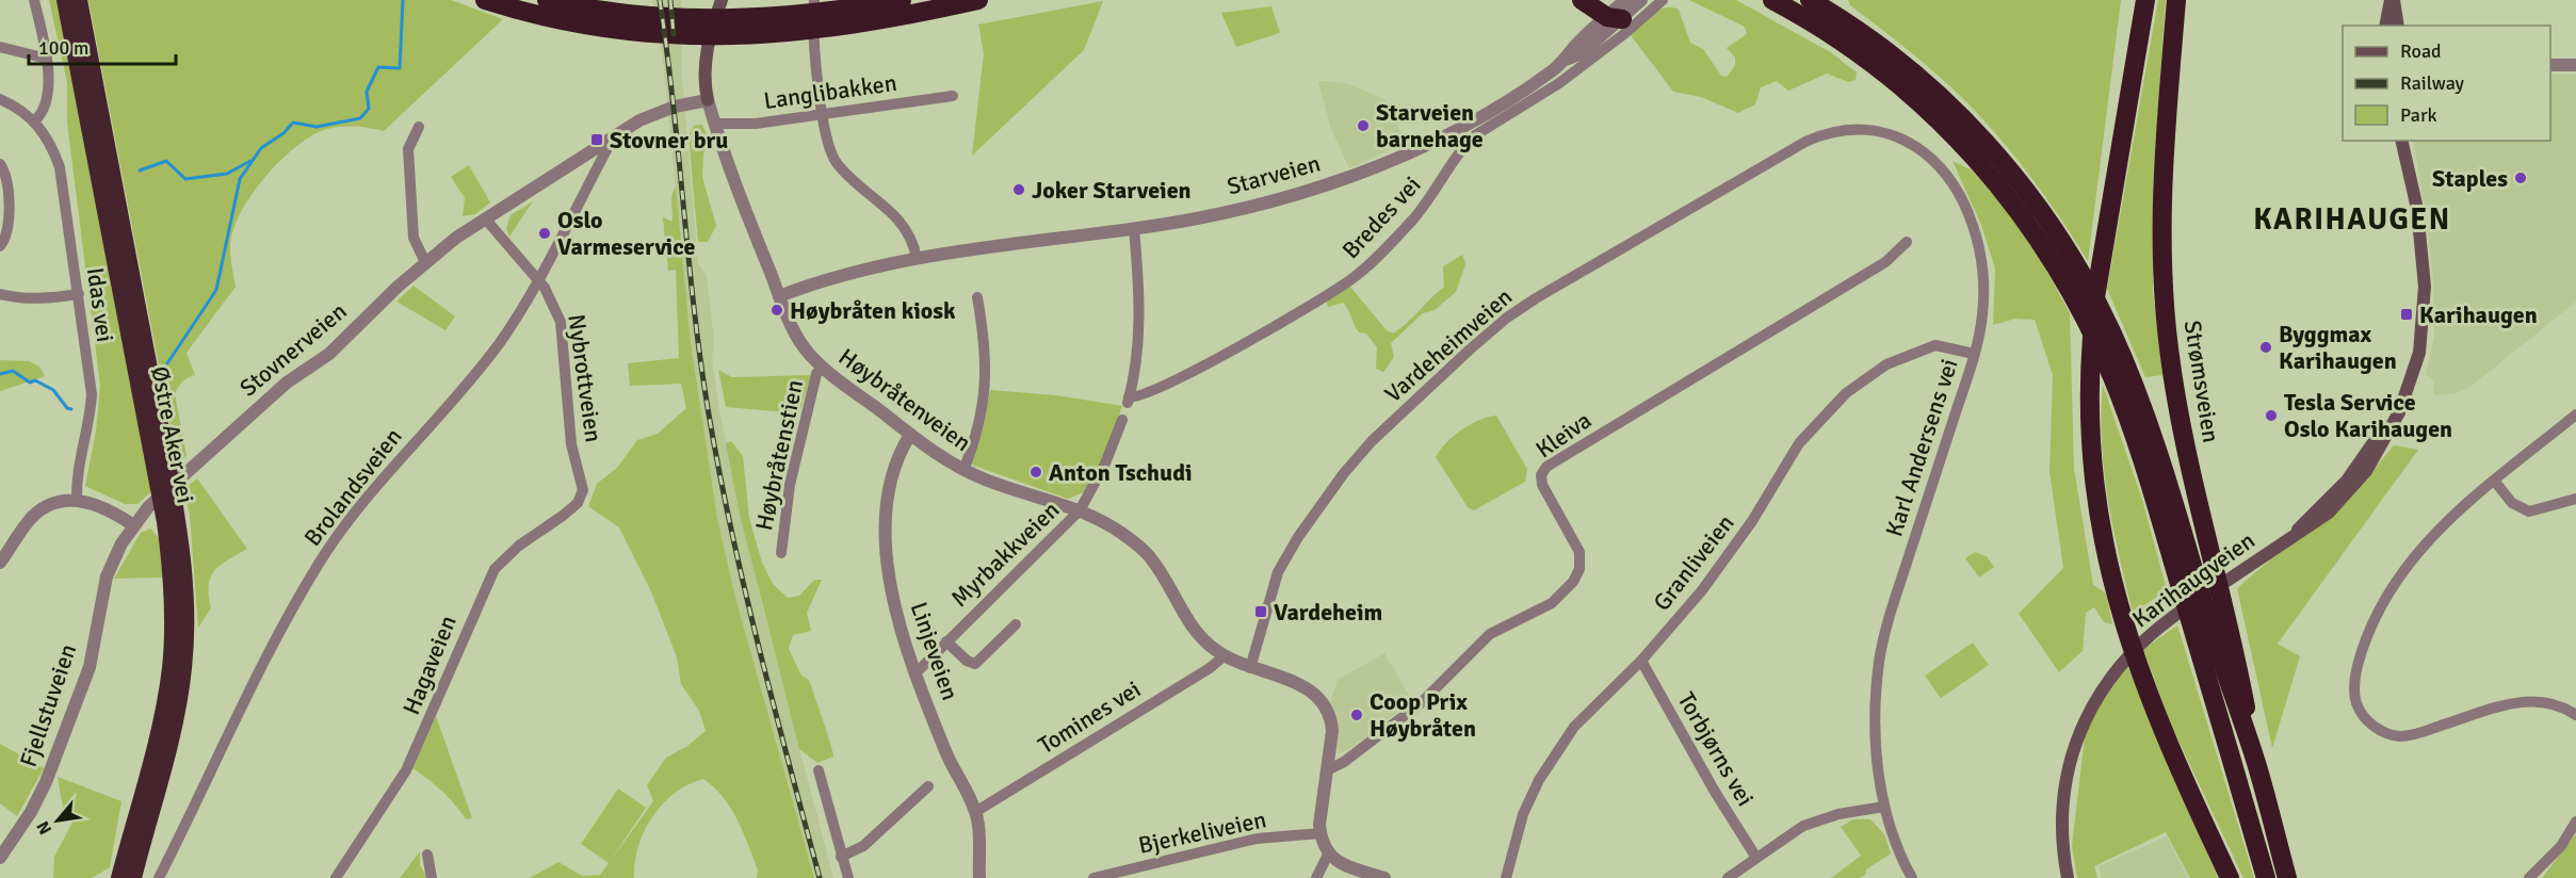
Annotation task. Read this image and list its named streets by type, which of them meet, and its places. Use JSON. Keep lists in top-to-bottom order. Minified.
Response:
{"streets":{"highway":["Strømsveien","Østre Aker vei"],"main road":["Høybråtenveien","Karihaugveien"],"street":["Langlibakken","Starveien","Bredes vei","Idas vei","Vardeheimveien","Stovnerveien","Nybrottveien","Kleiva","Karl Andersens vei","Høybråtenstien","Brolandsveien","Myrbakkveien","Granliveien","Linjeveien","Hagaveien","Fjellstuveien","Tomines vei","Torbjørns vei","Bjerkeliveien"]},"crossings":[["Langlibakken","Høybråtenveien"],["Starveien","Bredes vei"],["Starveien","Høybråtenveien"],["Vardeheimveien","Høybråtenveien"],["Vardeheimveien","Karl Andersens vei"],["Stovnerveien","Nybrottveien"],["Stovnerveien","Høybråtenveien"],["Stovnerveien","Brolandsveien"],["Stovnerveien","Fjellstuveien"],["Nybrottveien","Brolandsveien"],["Nybrottveien","Hagaveien"],["Høybråtenveien","Kleiva"],["Høybråtenveien","Høybråtenstien"],["Høybråtenveien","Myrbakkveien"],["Høybråtenveien","Linjeveien"],["Høybråtenveien","Tomines vei"],["Høybråtenveien","Bjerkeliveien"],["Karl Andersens vei","Granliveien"],["Myrbakkveien","Linjeveien"],["Granliveien","Torbjørns vei"],["Linjeveien","Tomines vei"]],"districts":["KARIHAUGEN"],"places":{"other":["Starveien barnehage","Staples","Joker Starveien","Oslo Varmeservice","Høybråten kiosk","Byggmax Karihaugen","Tesla Service Oslo Karihaugen","Anton Tschudi","Coop Prix Høybråten"],"transit":["Stovner bru","Karihaugen","Vardeheim"]},"legend":["Road","Railway","Park"],"scale_bar":"100 m","north":"bottom left"}
